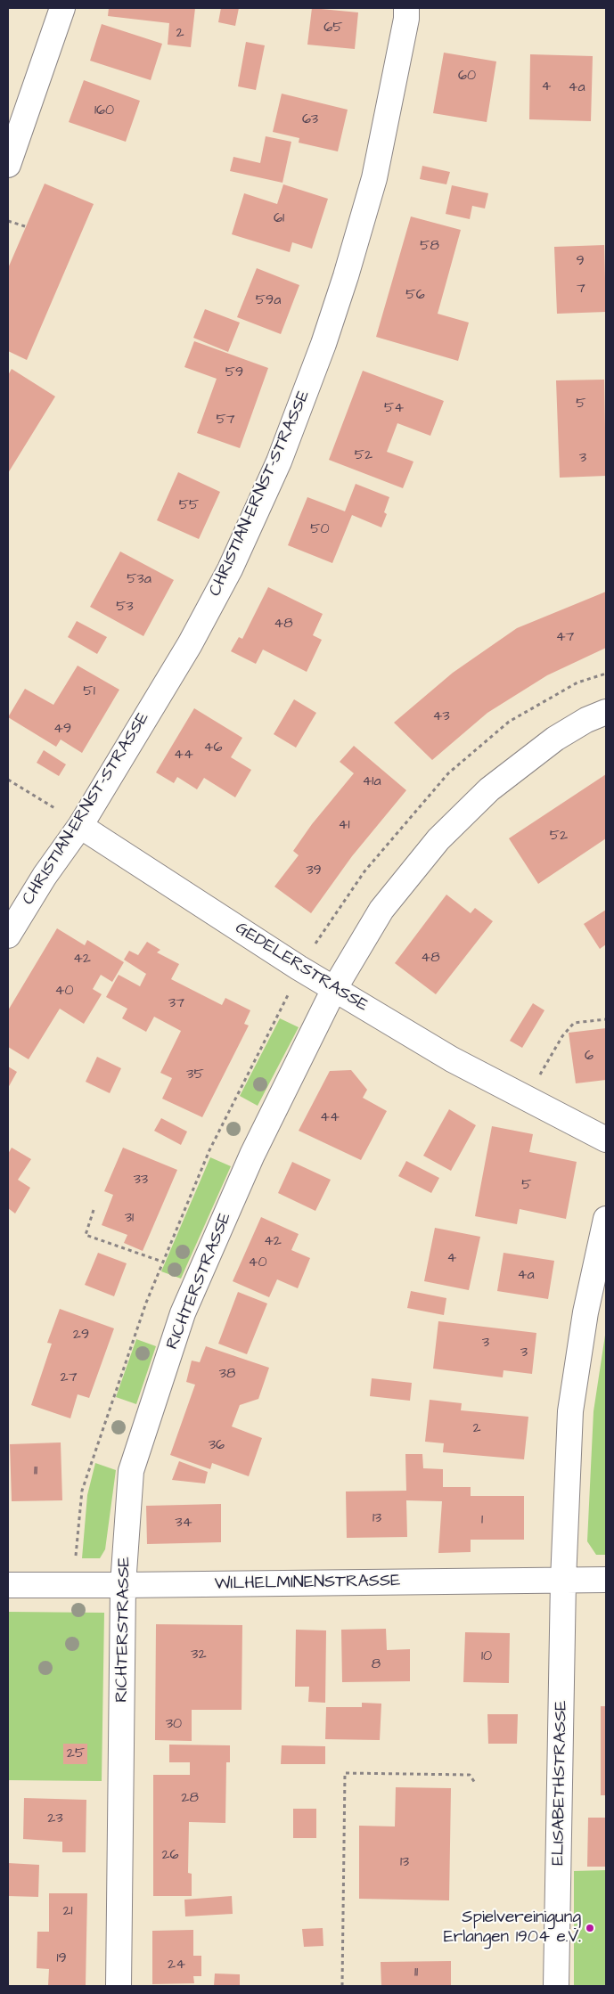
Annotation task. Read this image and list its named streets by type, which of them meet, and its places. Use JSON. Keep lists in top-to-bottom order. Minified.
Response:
{"streets":{"street":["CHRISTIAN-ERNST-STRASSE","GEDELERSTRASSE","RICHTERSTRASSE","WILHELMINENSTRASSE","ELISABETHSTRASSE"]},"crossings":[["CHRISTIAN-ERNST-STRASSE","GEDELERSTRASSE"],["GEDELERSTRASSE","RICHTERSTRASSE"],["RICHTERSTRASSE","WILHELMINENSTRASSE"],["WILHELMINENSTRASSE","ELISABETHSTRASSE"]],"places":["Spielvereinigung Erlangen 1904 e.V."],"house_numbers":["65","2","60","4","4a","160","63","61","58","9","7","56","59a","59","5","54","57","52","3","55","50","53a","53","48","47","51","43","49","46","44","41a","41","52","39","48","42","40","37","6","35","44","33","5","31","42","4","40","4a","29","3","3","38","27","2","36","11","13","1","34","32","10","8","30","25","28","23","26","13","21","19","24","11"]}
